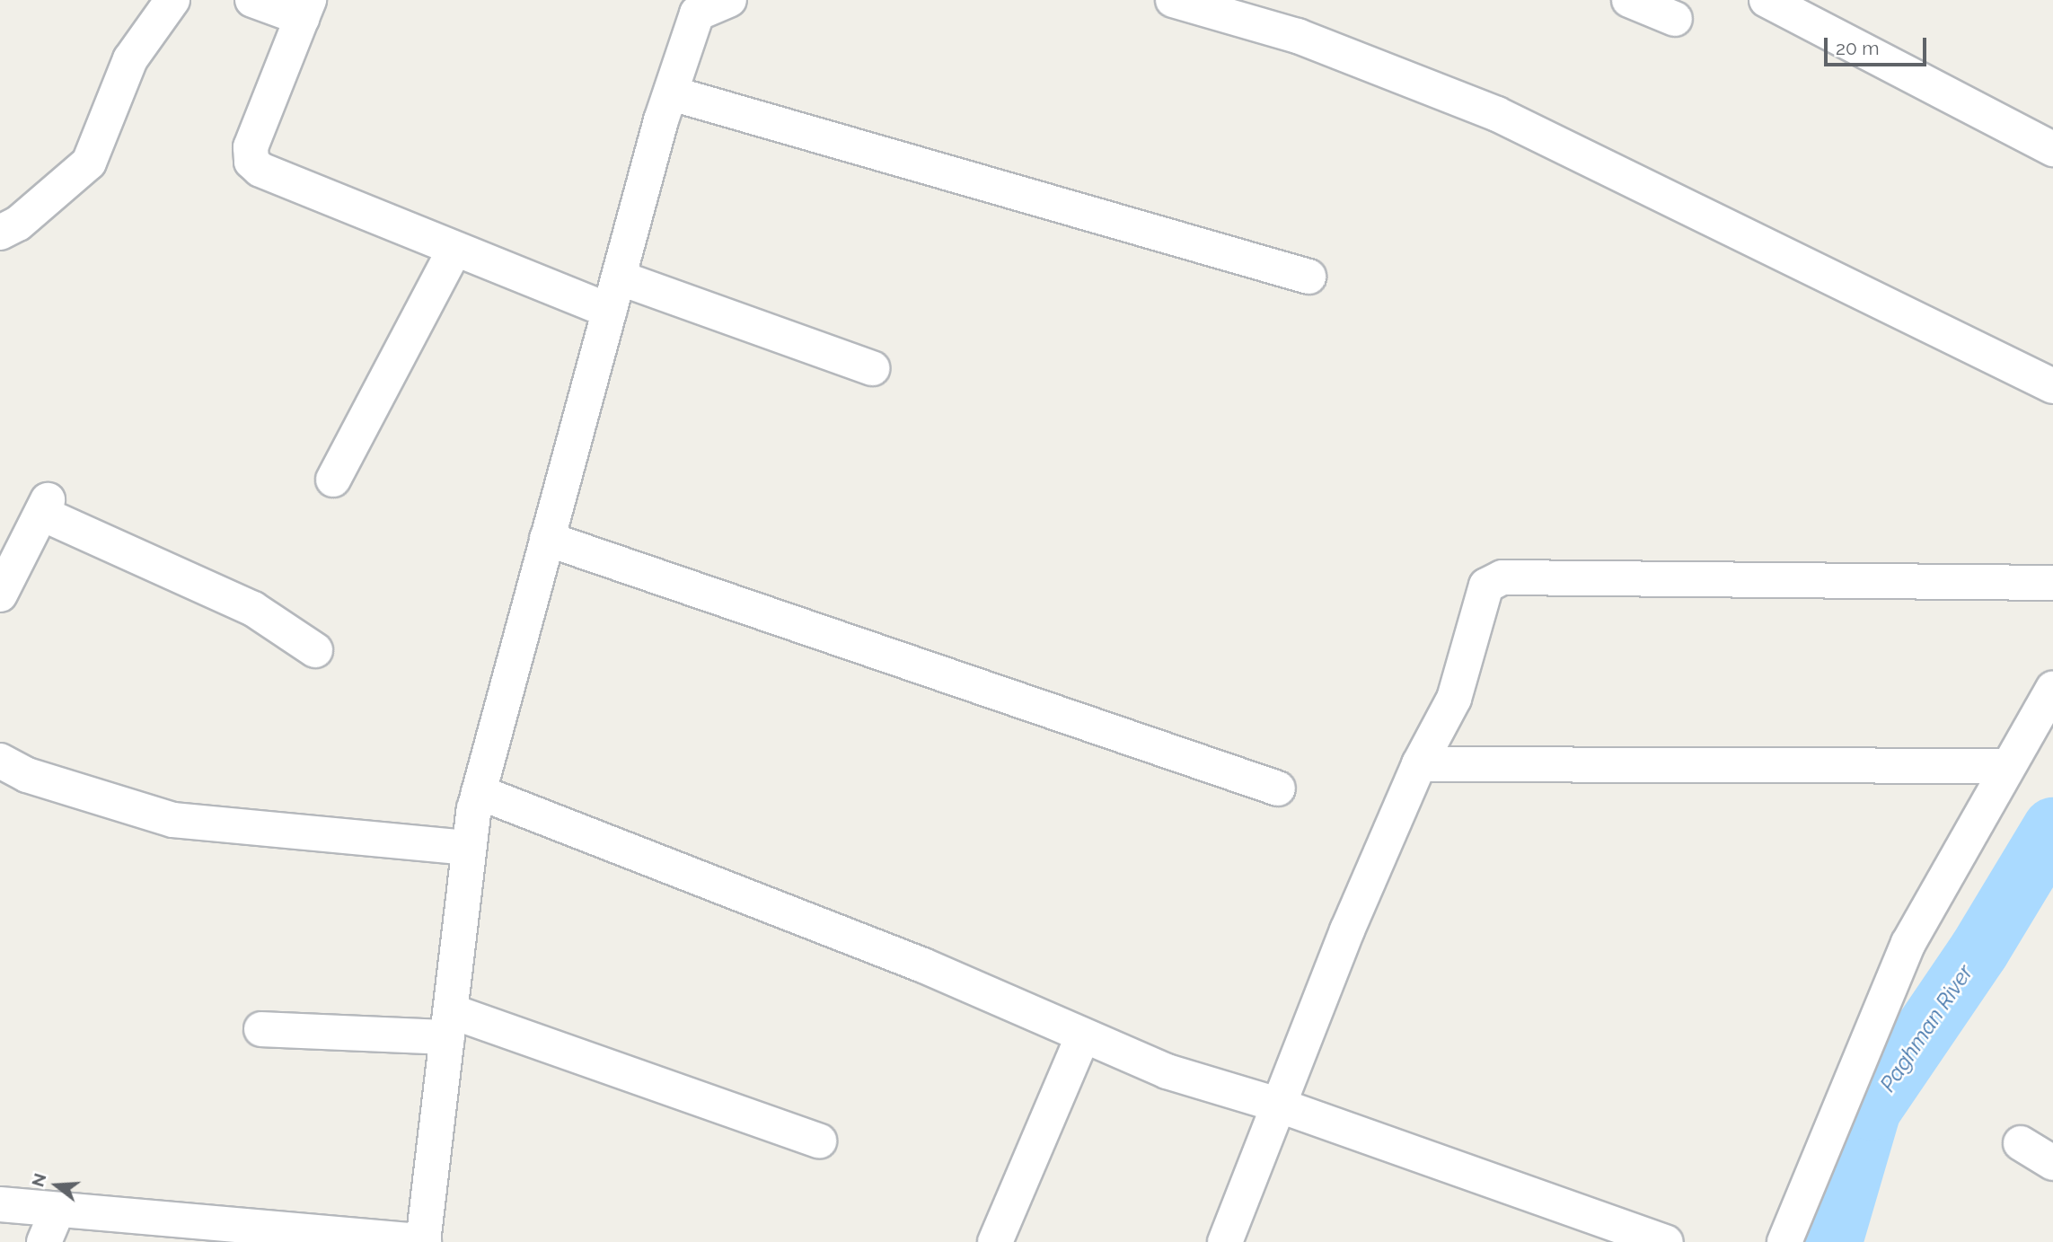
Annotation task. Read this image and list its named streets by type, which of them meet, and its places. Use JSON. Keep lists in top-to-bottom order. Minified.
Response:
{"water":["Paghman River"],"scale_bar":"20 m","north":"left"}
